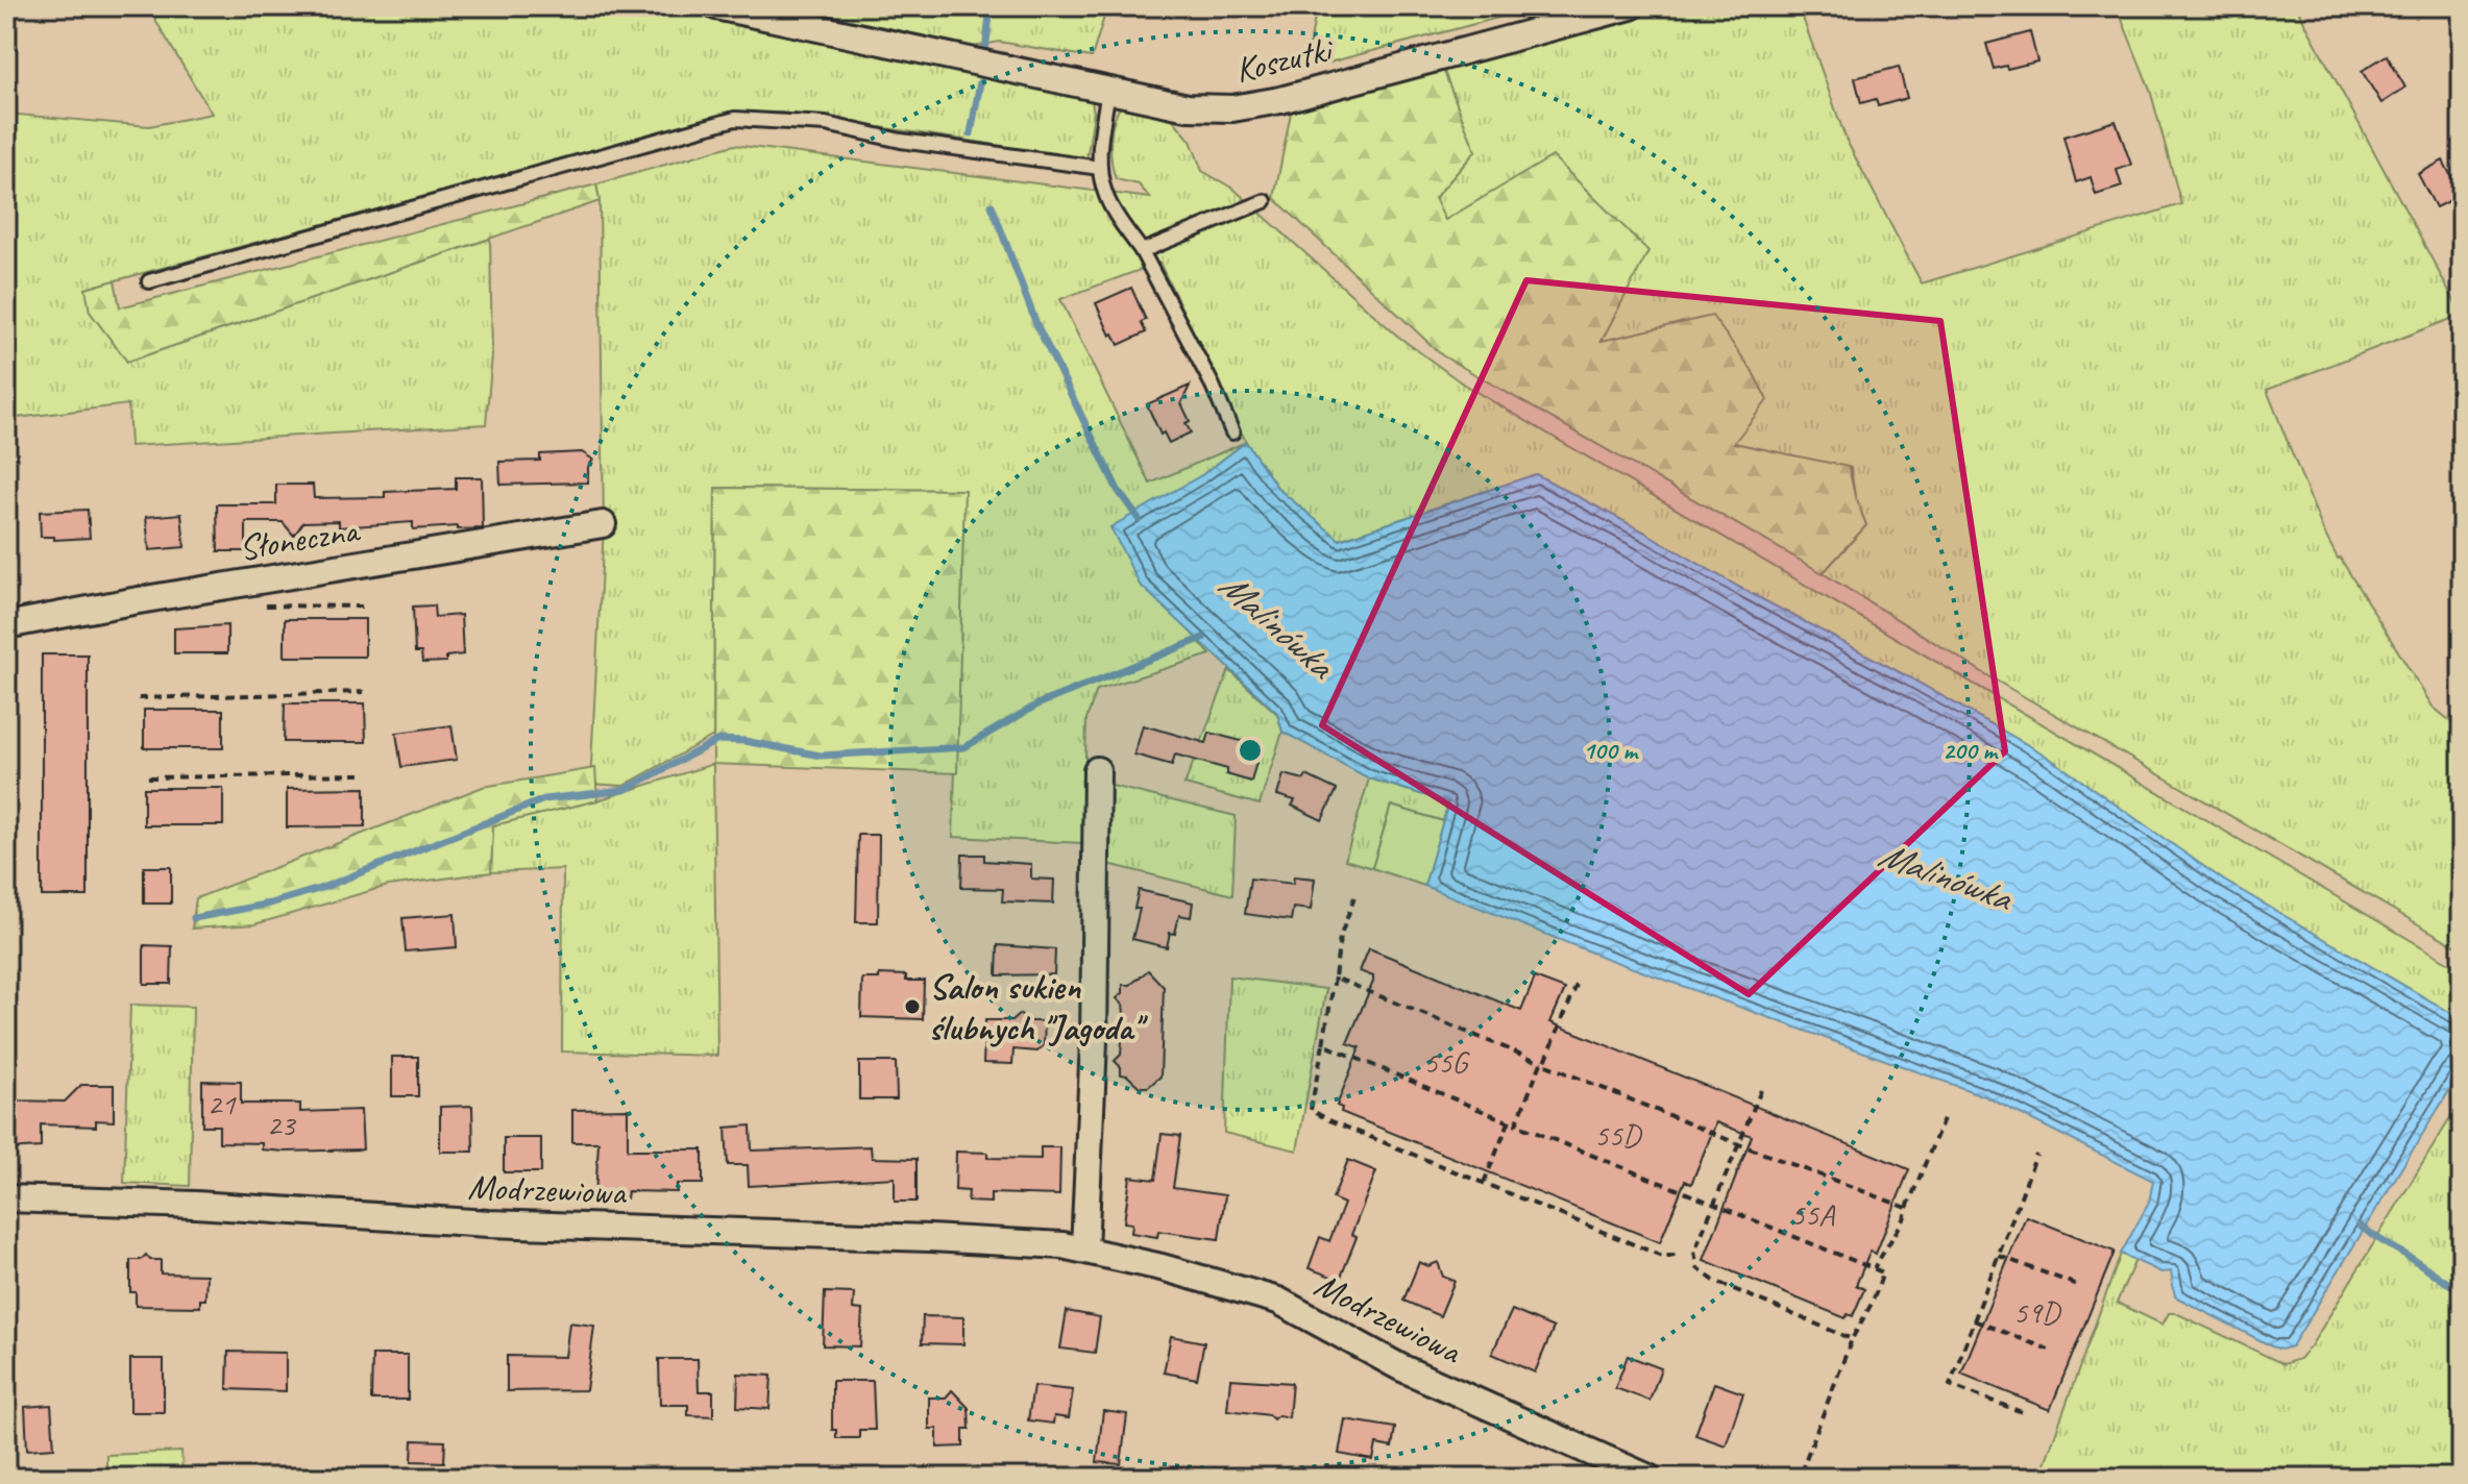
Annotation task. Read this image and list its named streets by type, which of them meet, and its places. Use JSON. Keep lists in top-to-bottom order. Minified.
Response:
{"streets":{"street":["Koszutki","Słoneczna","Modrzewiowa"]},"water":["Malinówka"],"places":["Salon sukien ślubnych \"Jagoda\""],"house_numbers":["55G","21","23","55D","55A","59D"],"rings":["100 m","200 m"]}
